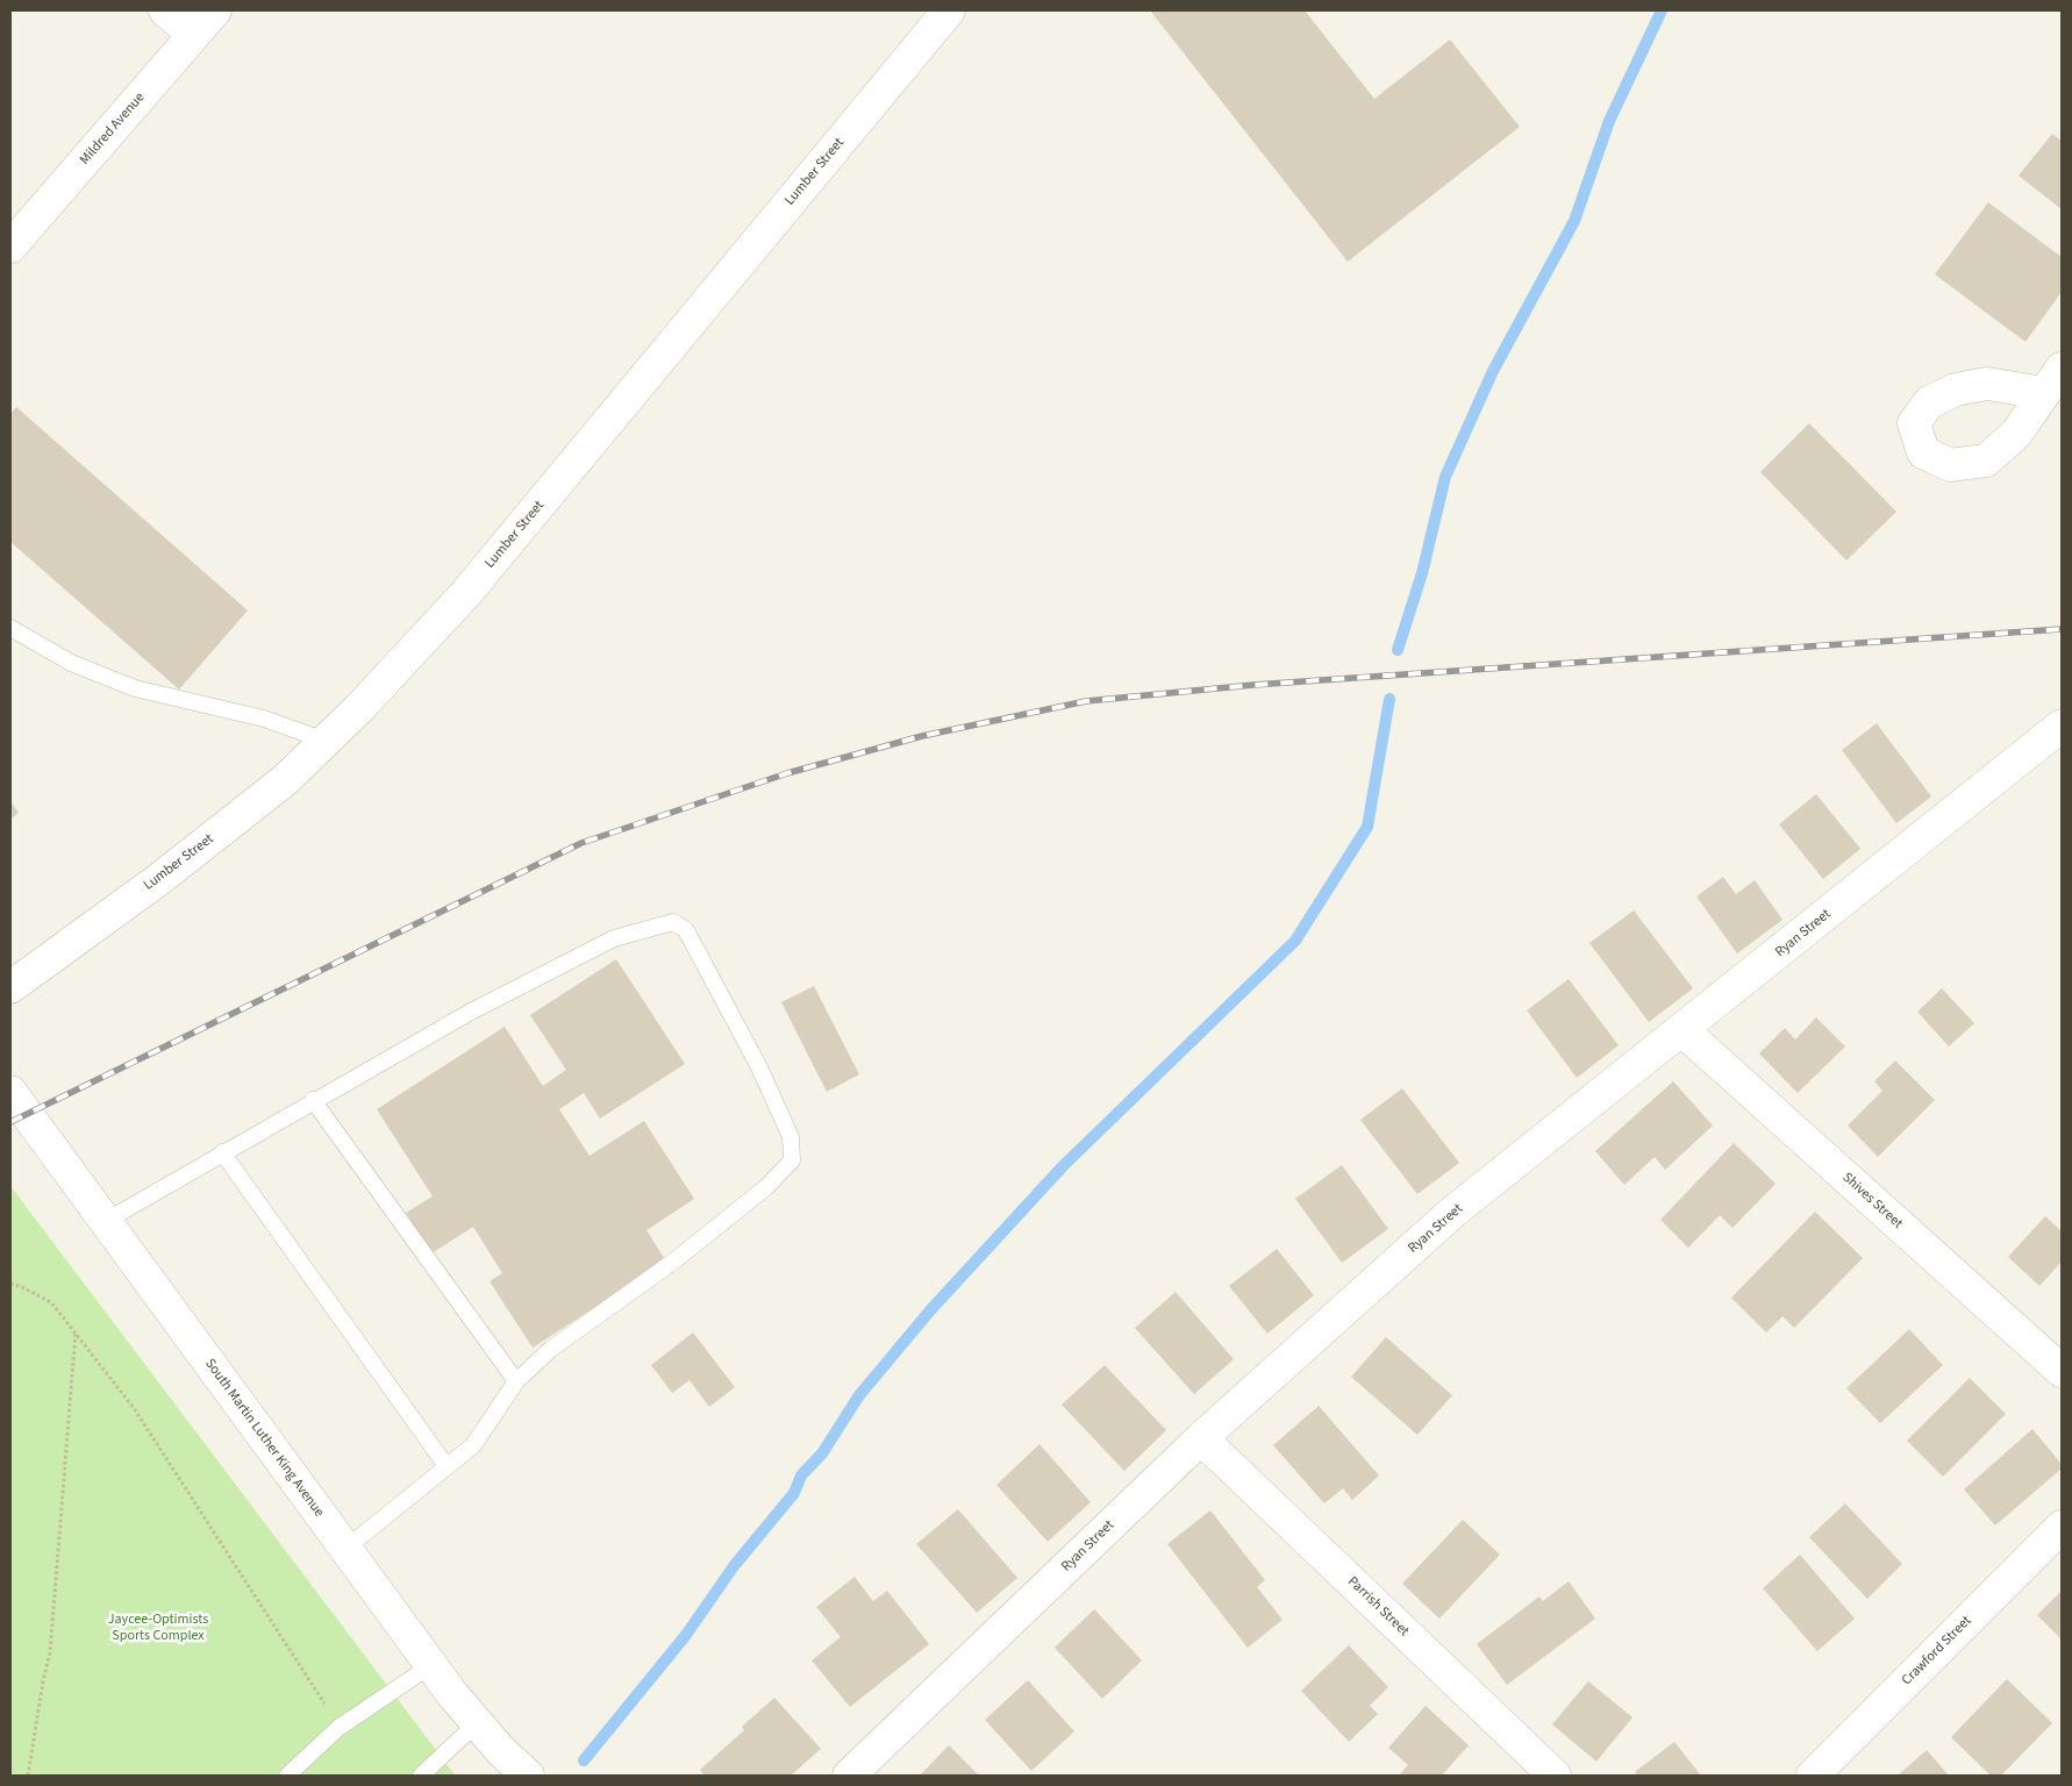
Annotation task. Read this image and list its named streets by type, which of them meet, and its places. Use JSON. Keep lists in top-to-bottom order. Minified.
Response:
{"streets":{"street":["Mildred Avenue","Lumber Street","Ryan Street","Shives Street","South Martin Luther King Avenue","Parrish Street","Crawford Street"]},"crossings":[["Ryan Street","Shives Street"],["Ryan Street","Parrish Street"]],"parks":["Jaycee-Optimists Sports Complex"]}
